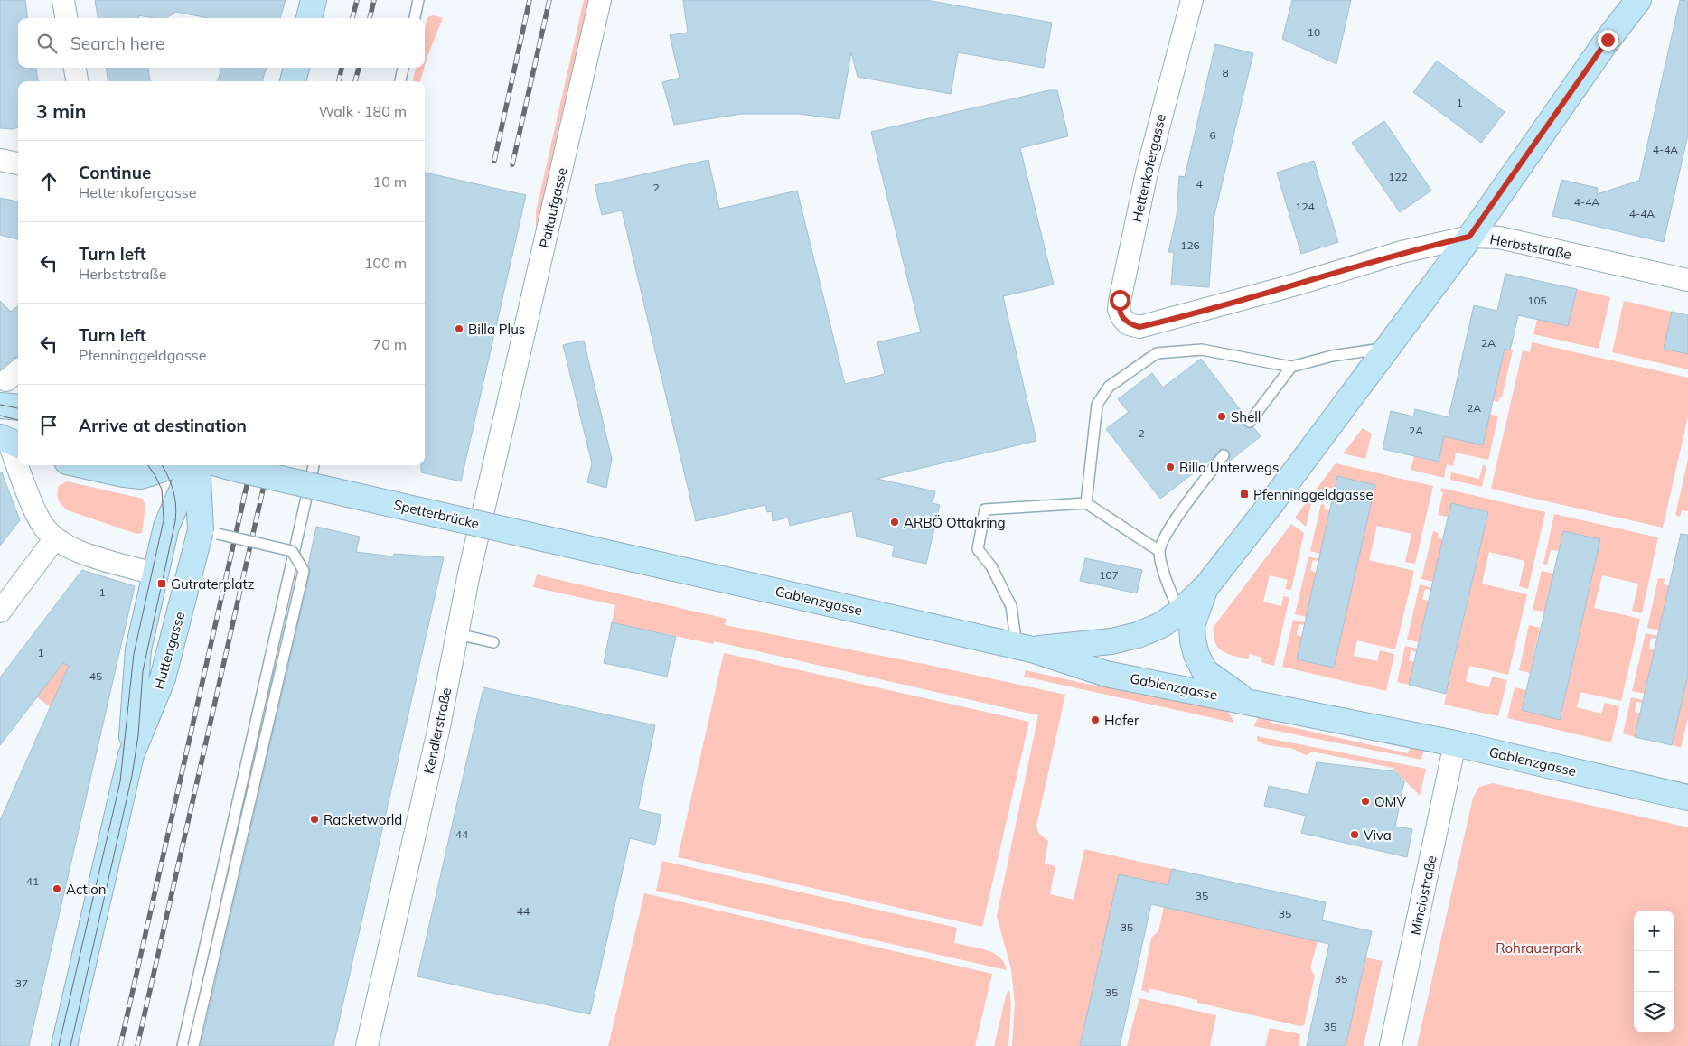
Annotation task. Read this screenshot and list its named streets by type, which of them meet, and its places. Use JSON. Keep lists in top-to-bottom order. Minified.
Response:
{"streets":{"main road":["Spetterbrücke","Gablenzgasse","Huttengasse"],"street":["Hettenkofergasse","Paltaufgasse","Herbststraße","Kendlerstraße","Minciostraße"]},"crossings":[["Hettenkofergasse","Herbststraße"],["Paltaufgasse","Kendlerstraße"],["Spetterbrücke","Gablenzgasse"],["Gablenzgasse","Minciostraße"]],"parks":["Rohrauerpark"],"places":{"other":["Billa Plus","Shell","Billa Unterwegs","ARBÖ Ottakring","Hofer","OMV","Racketworld","Viva","Action"],"transit":["Pfenninggeldgasse","Gutraterplatz"]},"house_numbers":["10","8","1","6","4-4A","122","4","2","4-4A","124","4-4A","126","105","2A","2A","2A","2","107","1","1","45","44","41","35","44","35","35","35","37","35","35"],"page":{"search":"Search here","heading":["3 min","Walk · 180 m"],"list":[["Continue","Hettenkofergasse","10 m"],["Turn left","Herbststraße","100 m"],["Turn left","Pfenninggeldgasse","70 m"],"Arrive at destination"],"map_buttons":["+","−"]}}
